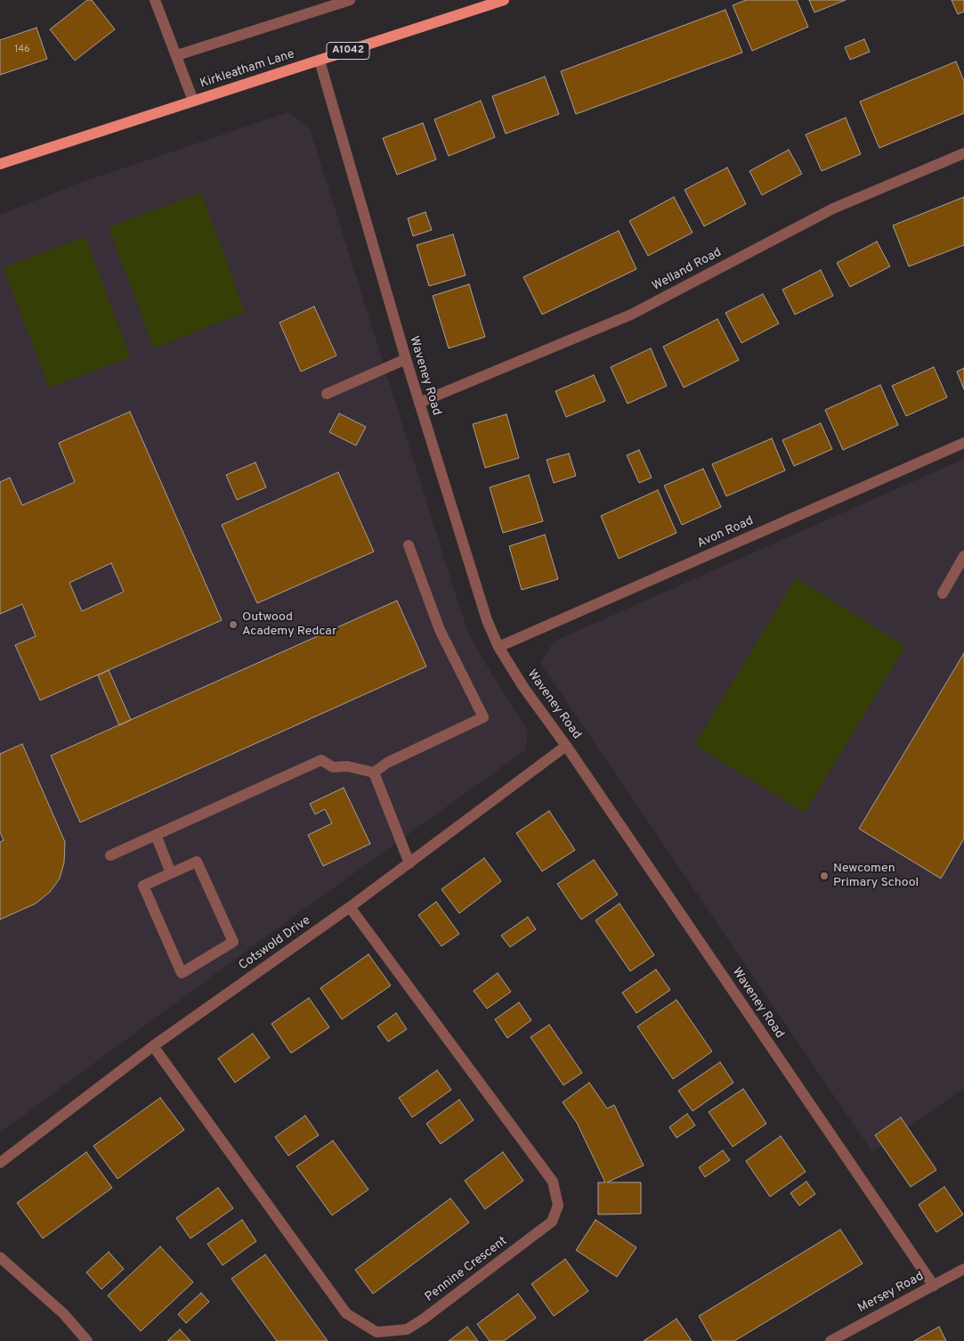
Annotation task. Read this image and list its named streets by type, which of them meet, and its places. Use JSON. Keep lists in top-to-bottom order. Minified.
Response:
{"streets":{"main road":["A1042","Kirkleatham Lane"],"street":["Welland Road","Waveney Road","Avon Road","Cotswold Drive","Pennine Crescent","Mersey Road"]},"crossings":[["Kirkleatham Lane","Waveney Road"],["Welland Road","Waveney Road"],["Waveney Road","Avon Road"],["Waveney Road","Cotswold Drive"],["Waveney Road","Mersey Road"],["Cotswold Drive","Pennine Crescent"]],"places":["Outwood Academy Redcar","Newcomen Primary School"],"house_numbers":["146"]}
